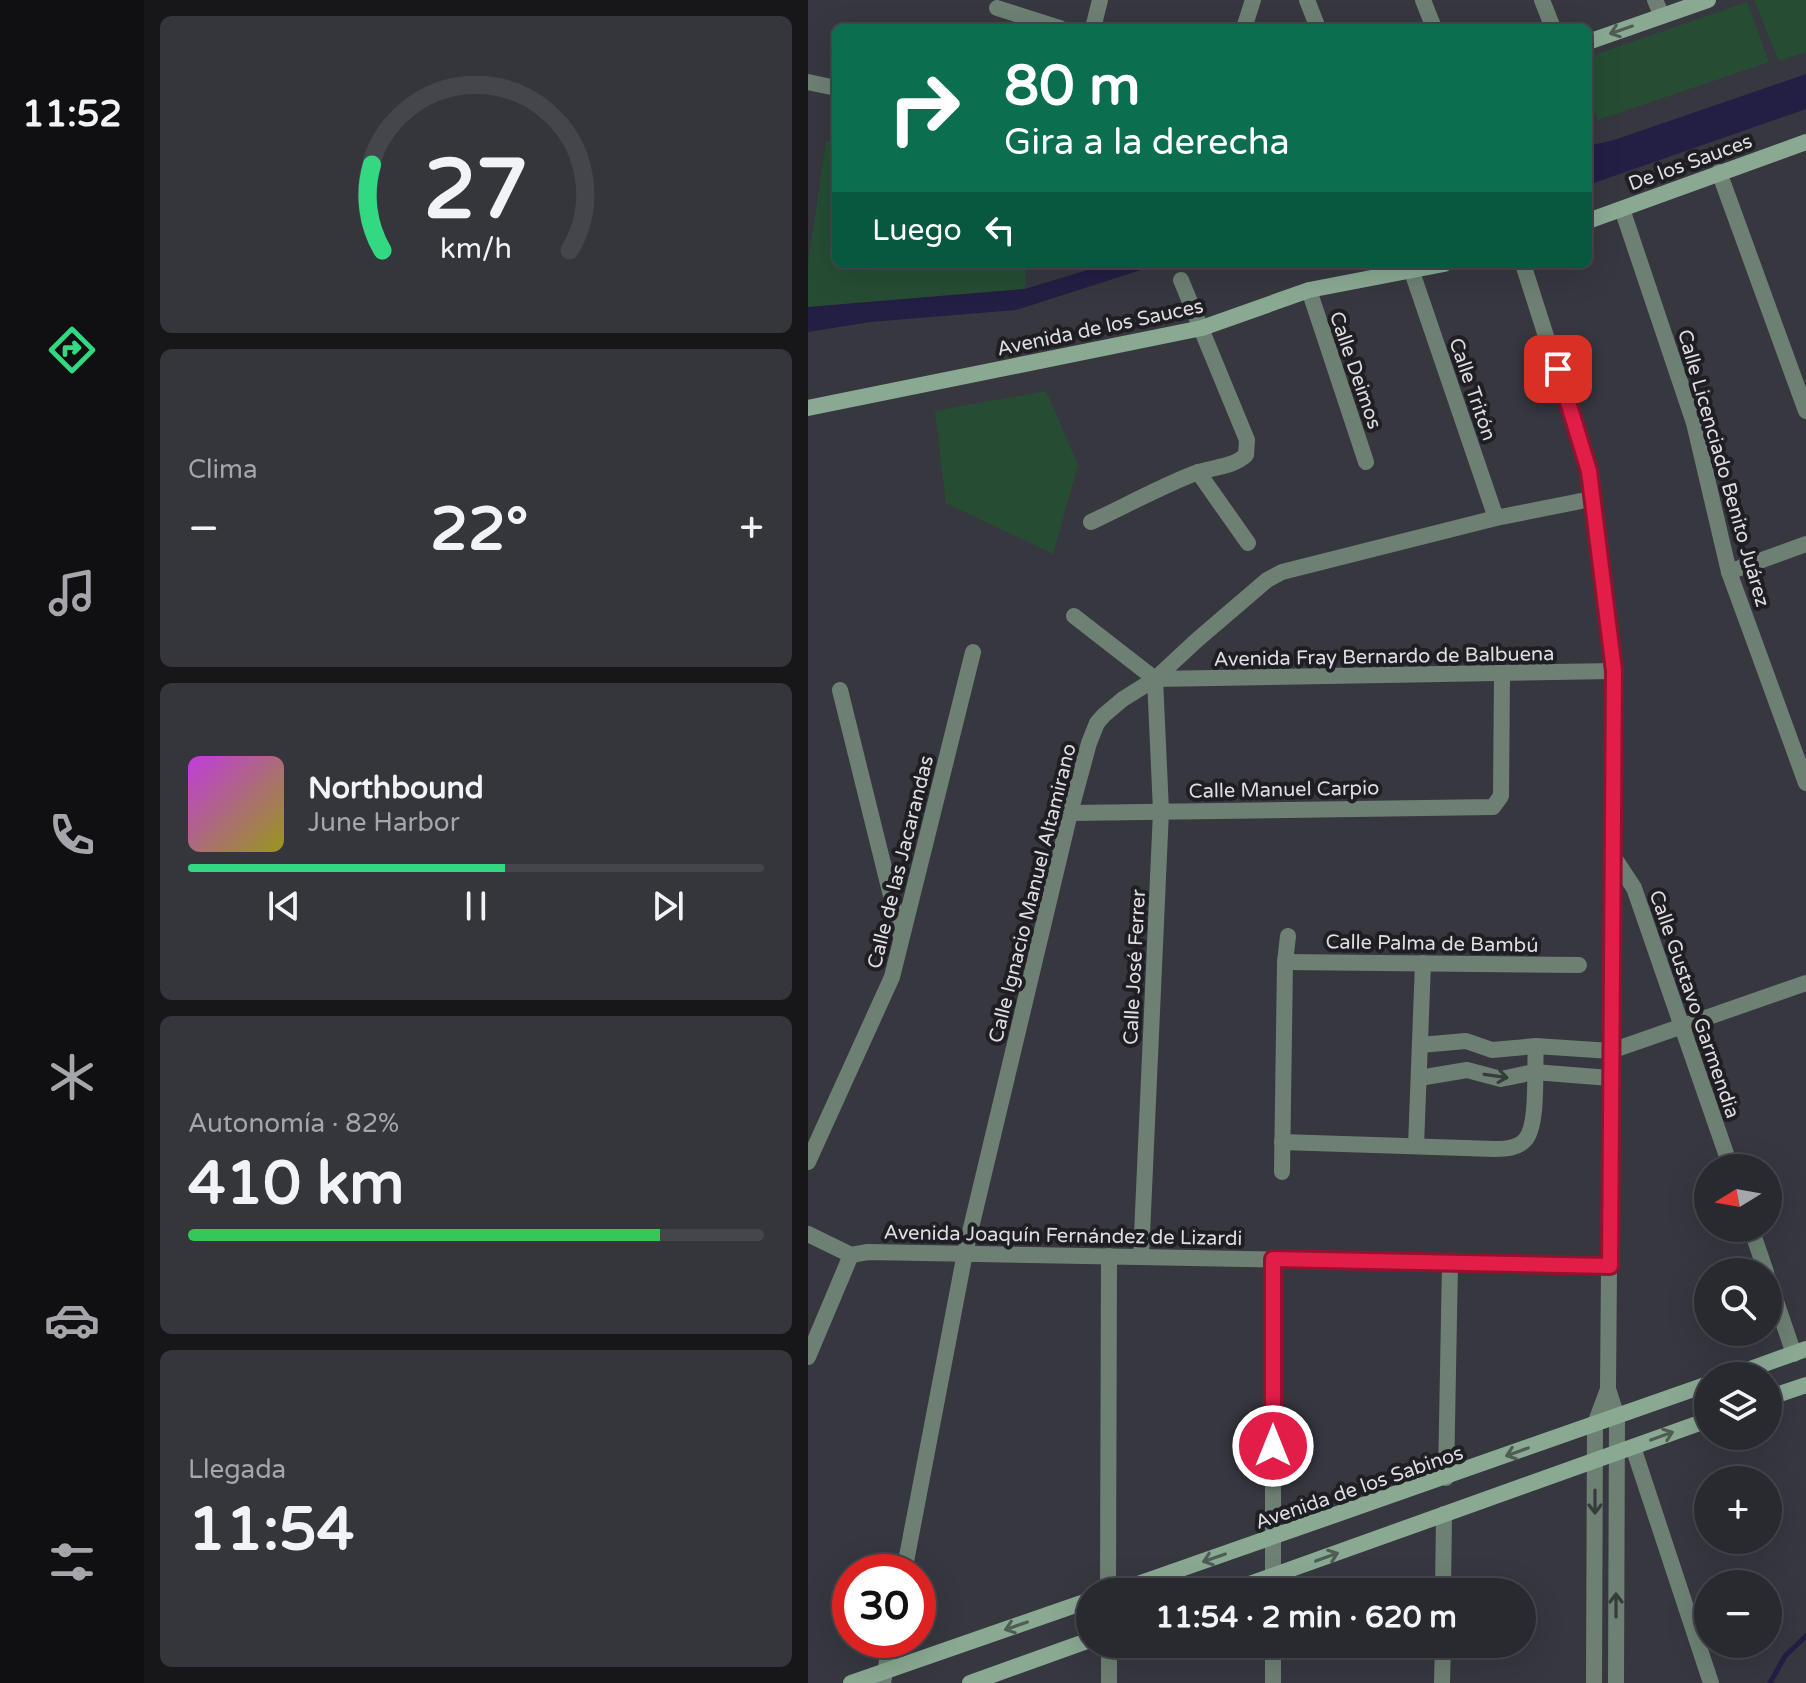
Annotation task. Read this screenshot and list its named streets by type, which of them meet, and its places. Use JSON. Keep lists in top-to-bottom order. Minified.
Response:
{"streets":{"main road":["De los Sauces","Avenida de los Sauces","Avenida de los Sabinos"],"street":["Calle Deimos","Calle Tritón","Calle Licenciado Benito Juárez","Avenida Fray Bernardo de Balbuena","Calle Manuel Carpio","Calle de las Jacarandas","Calle Ignacio Manuel Altamirano","Calle Palma de Bambú","Calle José Ferrer","Calle Gustavo Garmendia","Avenida Joaquín Fernández de Lizardi"]},"crossings":[["De los Sauces","Calle Licenciado Benito Juárez"],["Avenida de los Sauces","Calle Deimos"],["Avenida de los Sauces","Calle Tritón"],["Calle Tritón","Calle Ignacio Manuel Altamirano"],["Avenida Fray Bernardo de Balbuena","Calle Manuel Carpio"],["Avenida Fray Bernardo de Balbuena","Calle Ignacio Manuel Altamirano"],["Avenida Fray Bernardo de Balbuena","Calle José Ferrer"],["Calle Manuel Carpio","Calle Ignacio Manuel Altamirano"],["Calle Manuel Carpio","Calle José Ferrer"],["Calle Ignacio Manuel Altamirano","Calle José Ferrer"],["Calle Ignacio Manuel Altamirano","Avenida Joaquín Fernández de Lizardi"],["Calle José Ferrer","Avenida Joaquín Fernández de Lizardi"]],"north":"left","page":{"tabs":"11:52","turn":["80 m","Gira a la derecha"],"then":"Luego","tile":["Clima",["Autonomía · 82%","410 km"],["Llegada","11:54"]],"heat":["−","22°","+"],"song":["Northbound","June Harbor"],"map_buttons":["+","−"],"limit":"30","trip":"11:54 · 2 min · 620 m","gauge":["27","km/h"]}}
